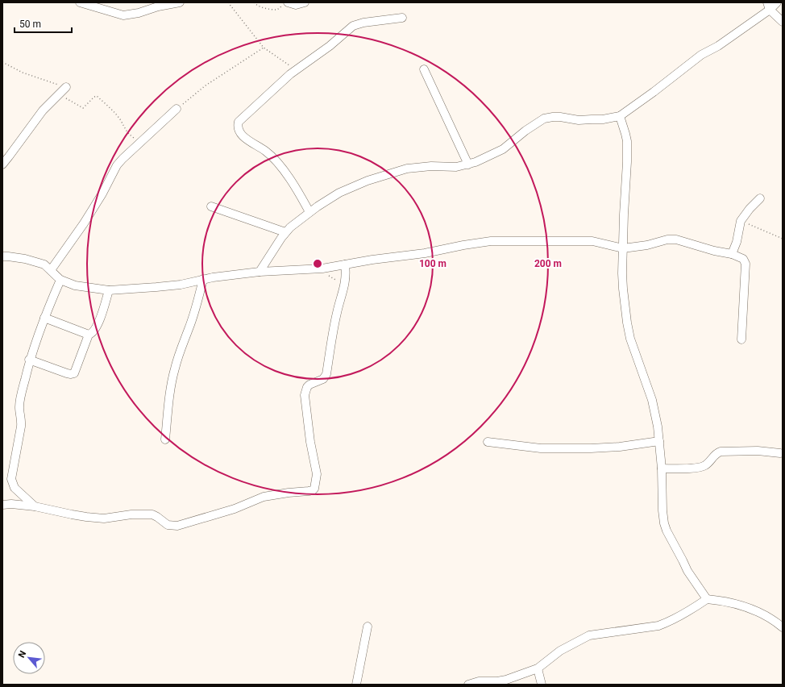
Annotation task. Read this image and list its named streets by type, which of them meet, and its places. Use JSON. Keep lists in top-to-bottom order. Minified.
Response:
{"scale_bar":"50 m","north":"top left","rings":["100 m","200 m"]}
